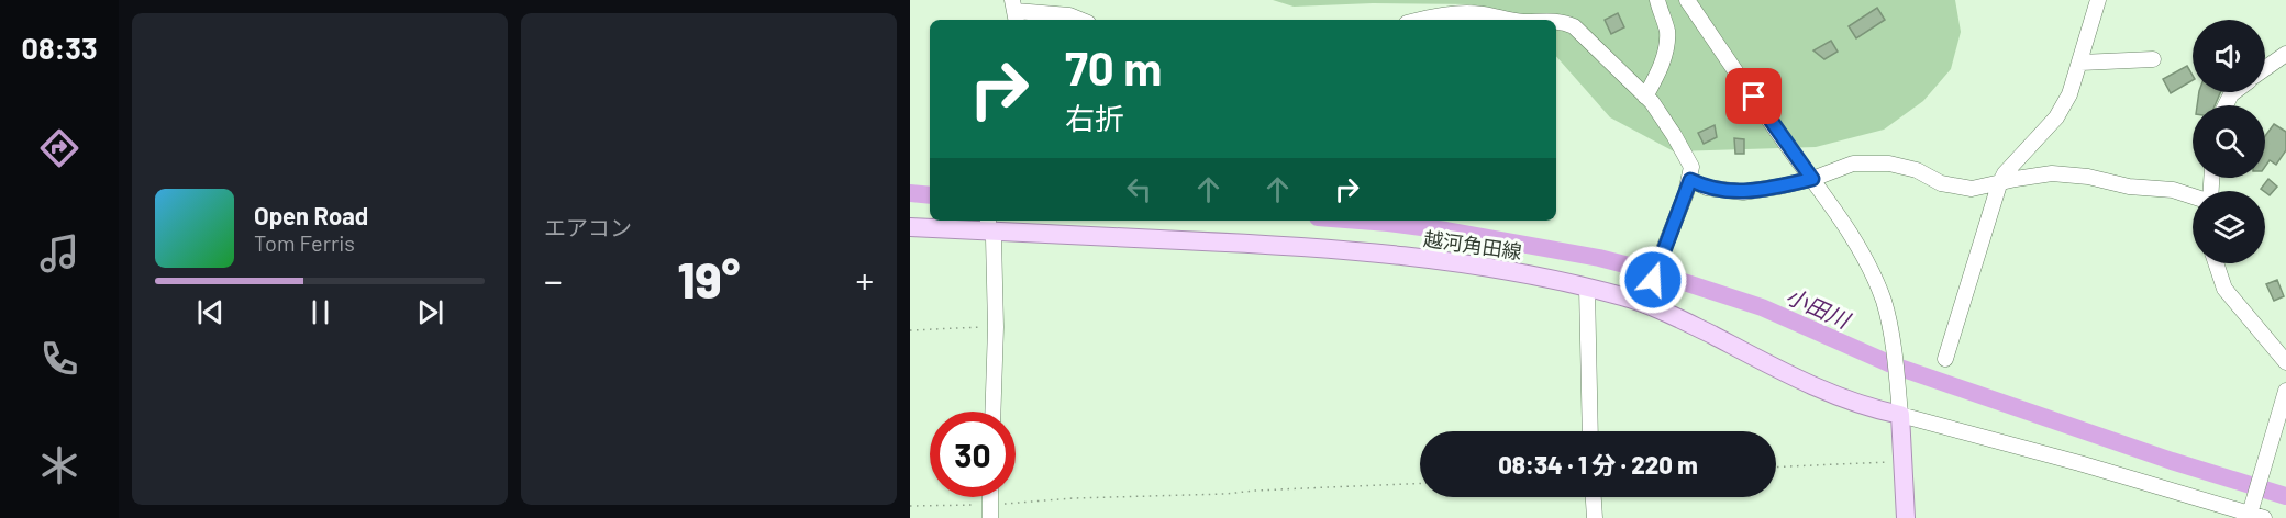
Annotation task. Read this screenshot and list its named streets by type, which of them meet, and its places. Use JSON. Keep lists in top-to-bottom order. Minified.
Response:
{"streets":{"main road":["越河角田線"]},"water":["小田川"],"page":{"tabs":"08:33","tile":"エアコン","turn":["70 m","右折"],"song":["Open Road","Tom Ferris"],"heat":["−","19°","+"],"limit":"30","trip":"08:34 · 1 分 · 220 m"}}
